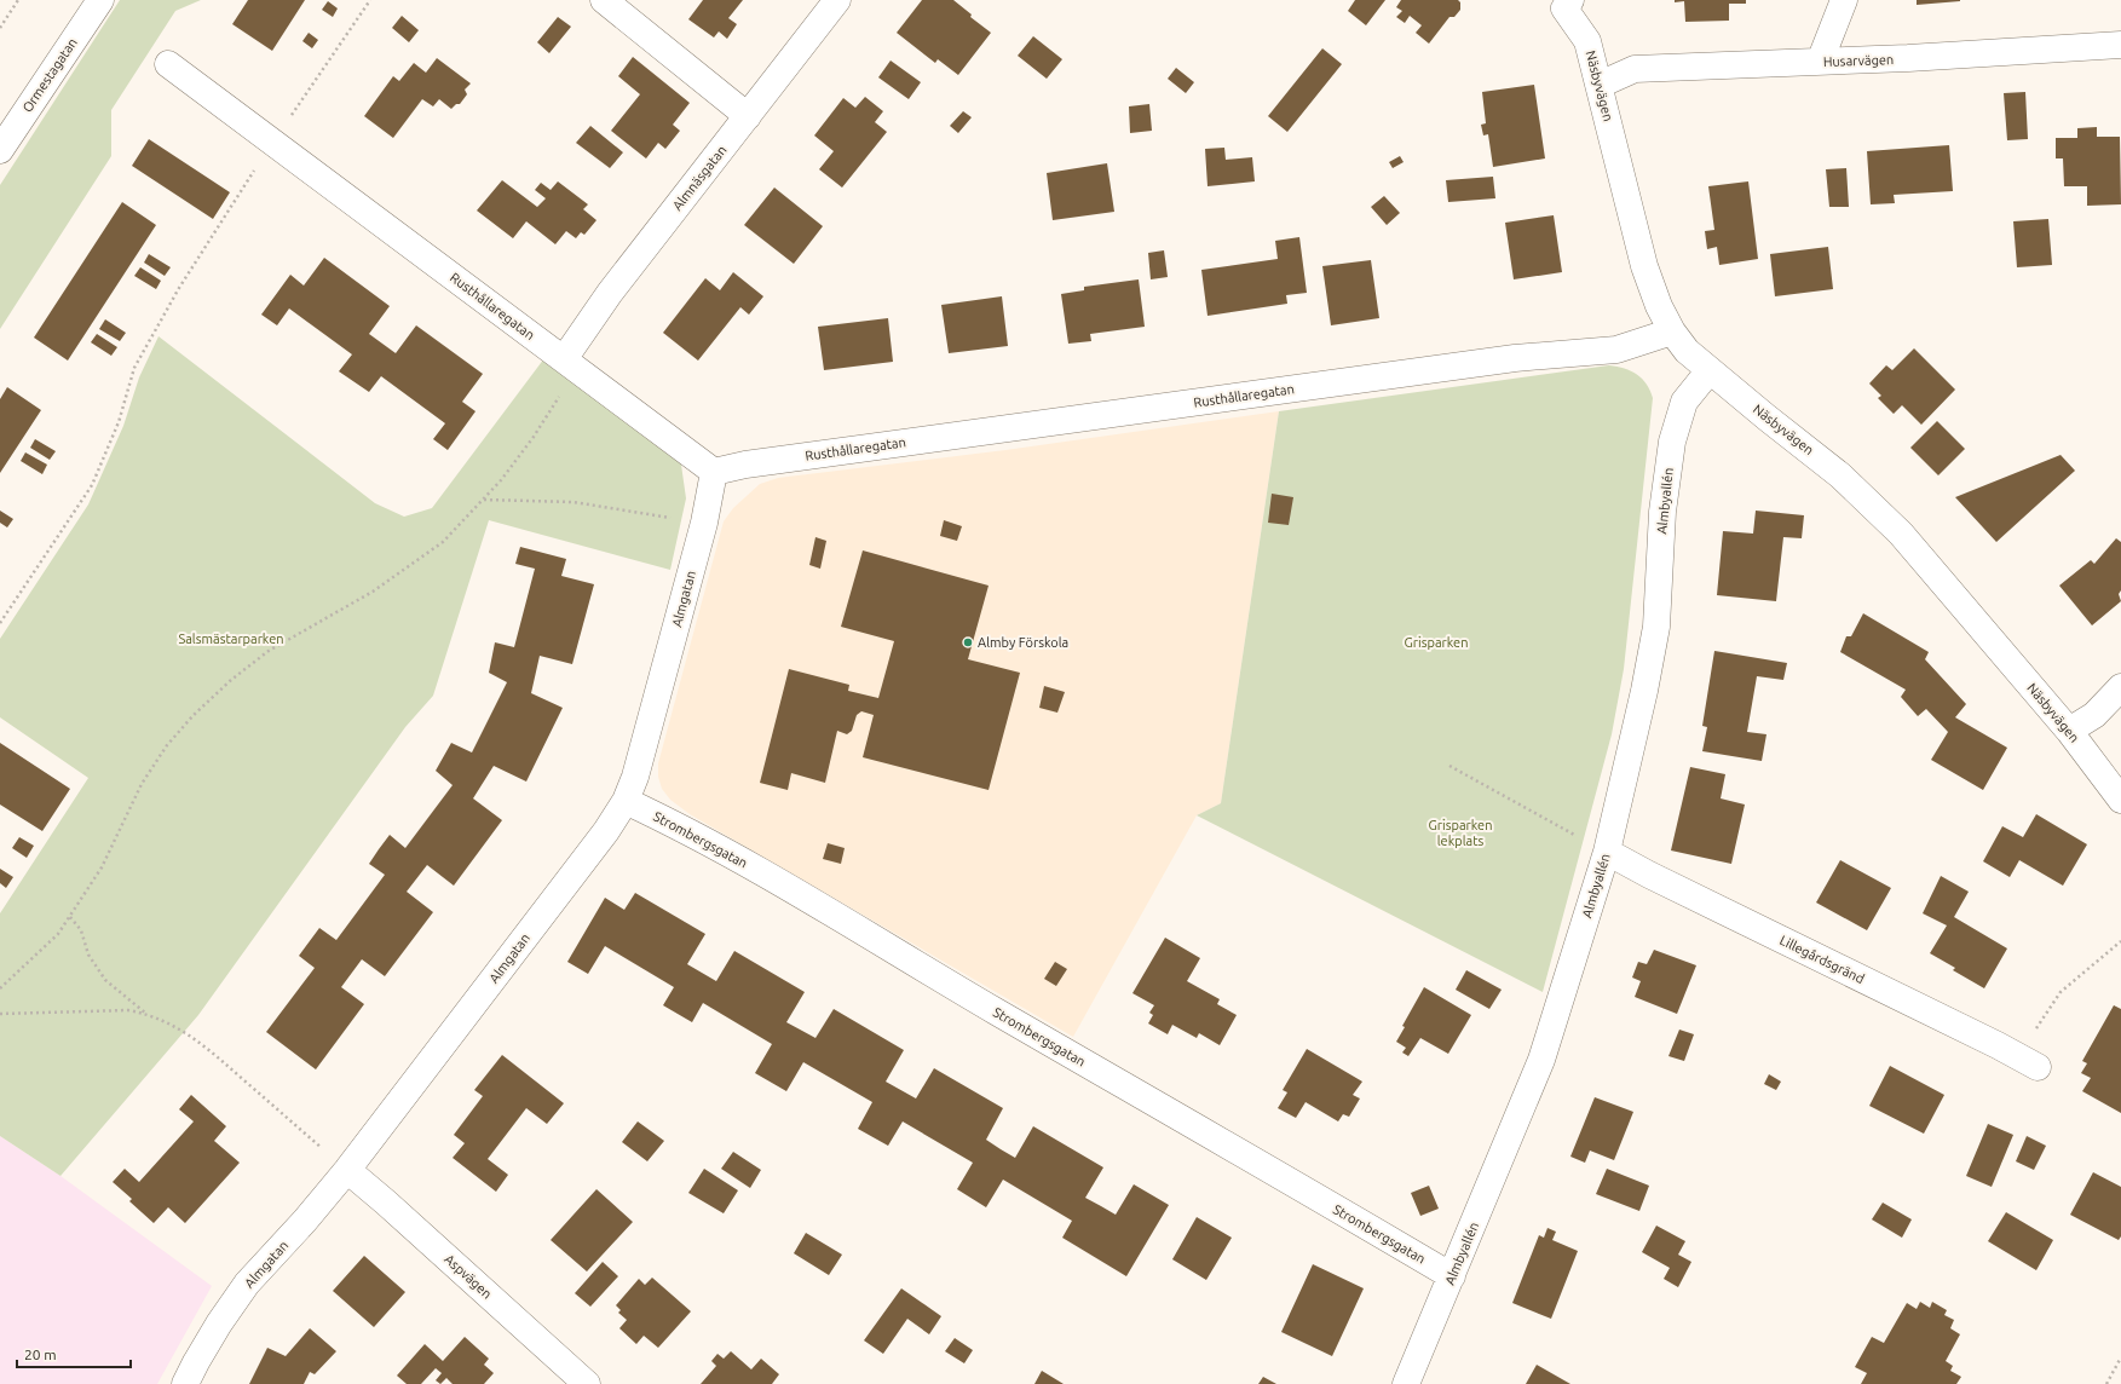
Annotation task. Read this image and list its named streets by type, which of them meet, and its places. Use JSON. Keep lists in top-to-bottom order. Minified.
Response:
{"streets":{"street":["Husarvägen","Ormestagatan","Näsbyvägen","Almnäsgatan","Rusthållaregatan","Almbyallén","Almgatan","Strombergsgatan","Lillegårdsgränd","Aspvägen"]},"crossings":[["Husarvägen","Näsbyvägen"],["Näsbyvägen","Rusthållaregatan"],["Näsbyvägen","Almbyallén"],["Almnäsgatan","Rusthållaregatan"],["Rusthållaregatan","Almgatan"],["Almbyallén","Strombergsgatan"],["Almbyallén","Lillegårdsgränd"],["Almgatan","Strombergsgatan"],["Almgatan","Aspvägen"]],"parks":["Salsmästarparken","Grisparken","Grisparken lekplats"],"places":["Almby Förskola"],"scale_bar":"20 m"}
